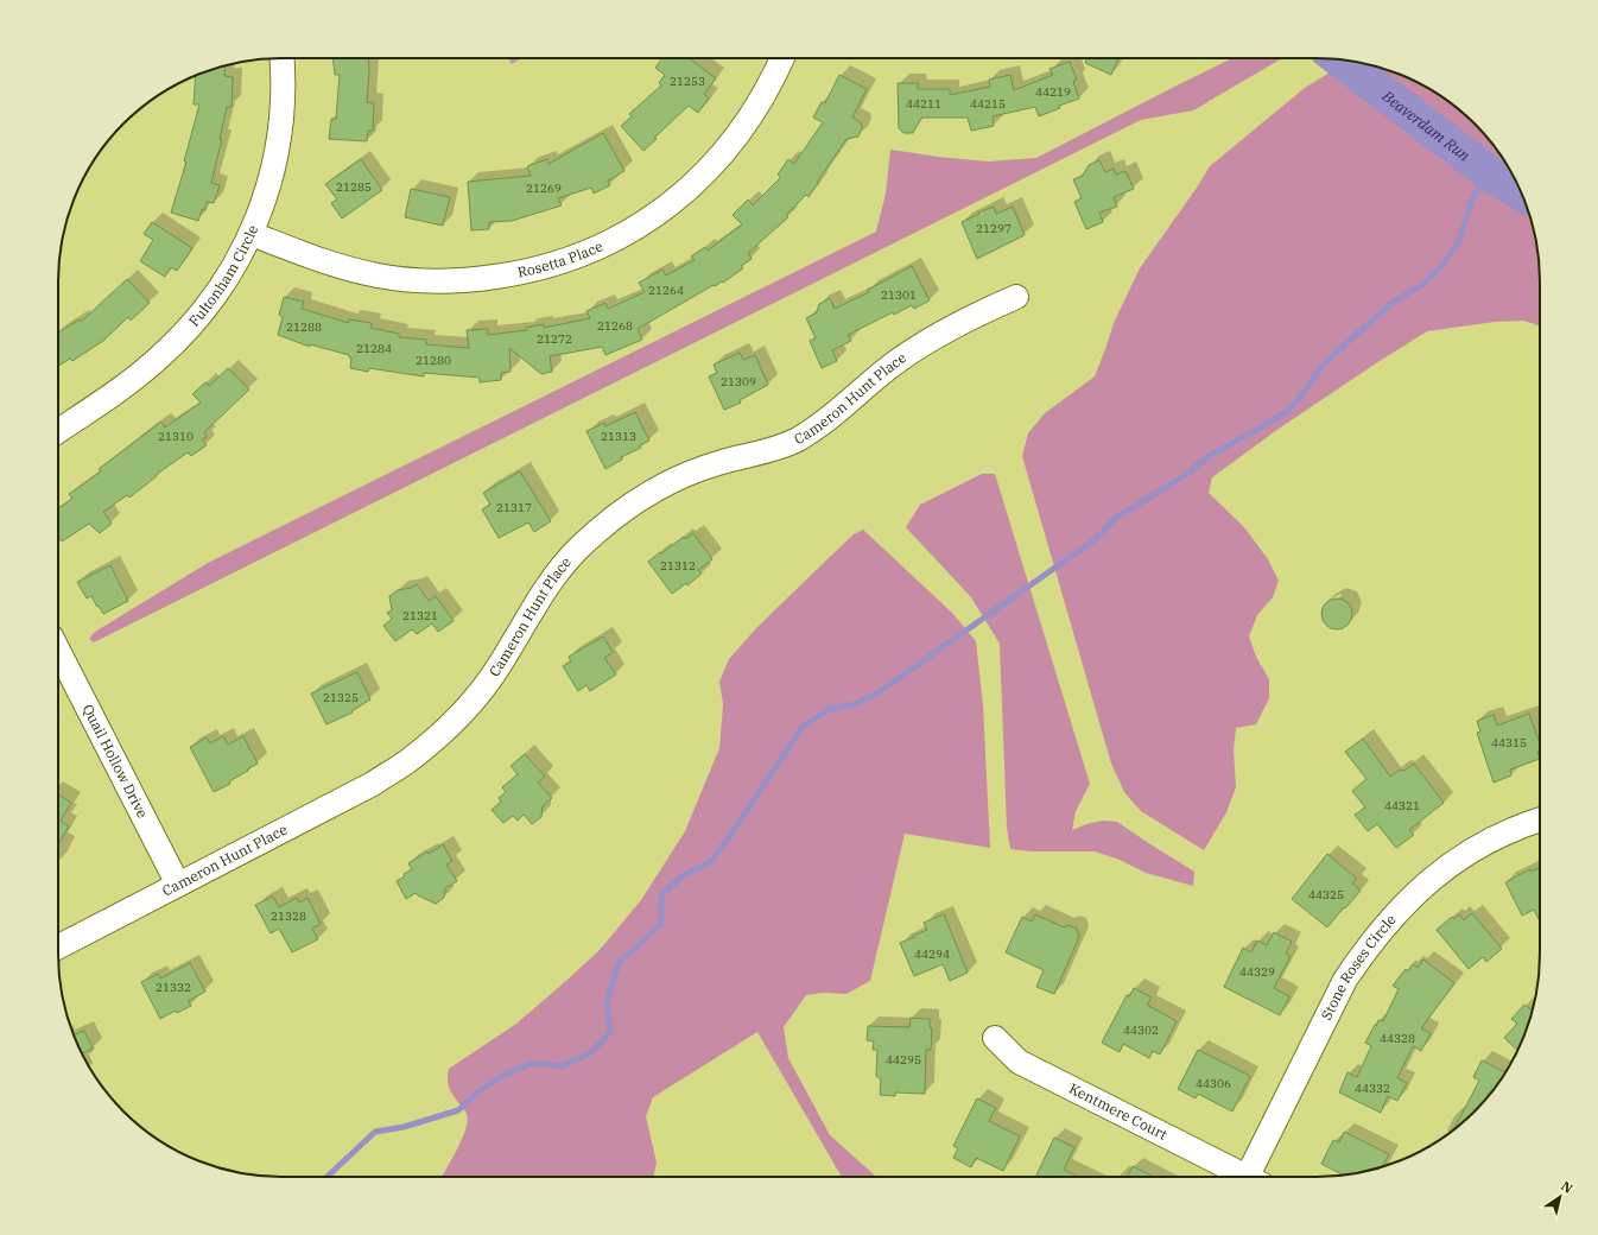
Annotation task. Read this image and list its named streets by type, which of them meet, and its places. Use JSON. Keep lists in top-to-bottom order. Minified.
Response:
{"streets":{"street":["Rosetta Place","Fultonham Circle","Cameron Hunt Place","Quail Hollow Drive","Stone Roses Circle","Kentmere Court"]},"crossings":[["Rosetta Place","Fultonham Circle"],["Cameron Hunt Place","Quail Hollow Drive"]],"water":["Beaverdam Run"],"house_numbers":["21253","44219","44211","44215","21285","21269","21297","21264","21301","21268","21288","21272","21284","21280","21309","21310","21313","21317","21312","21321","21325","44315","44321","44325","21328","44294","44329","21332","44302","44328","44295","44306","44332"],"north":"top right"}
